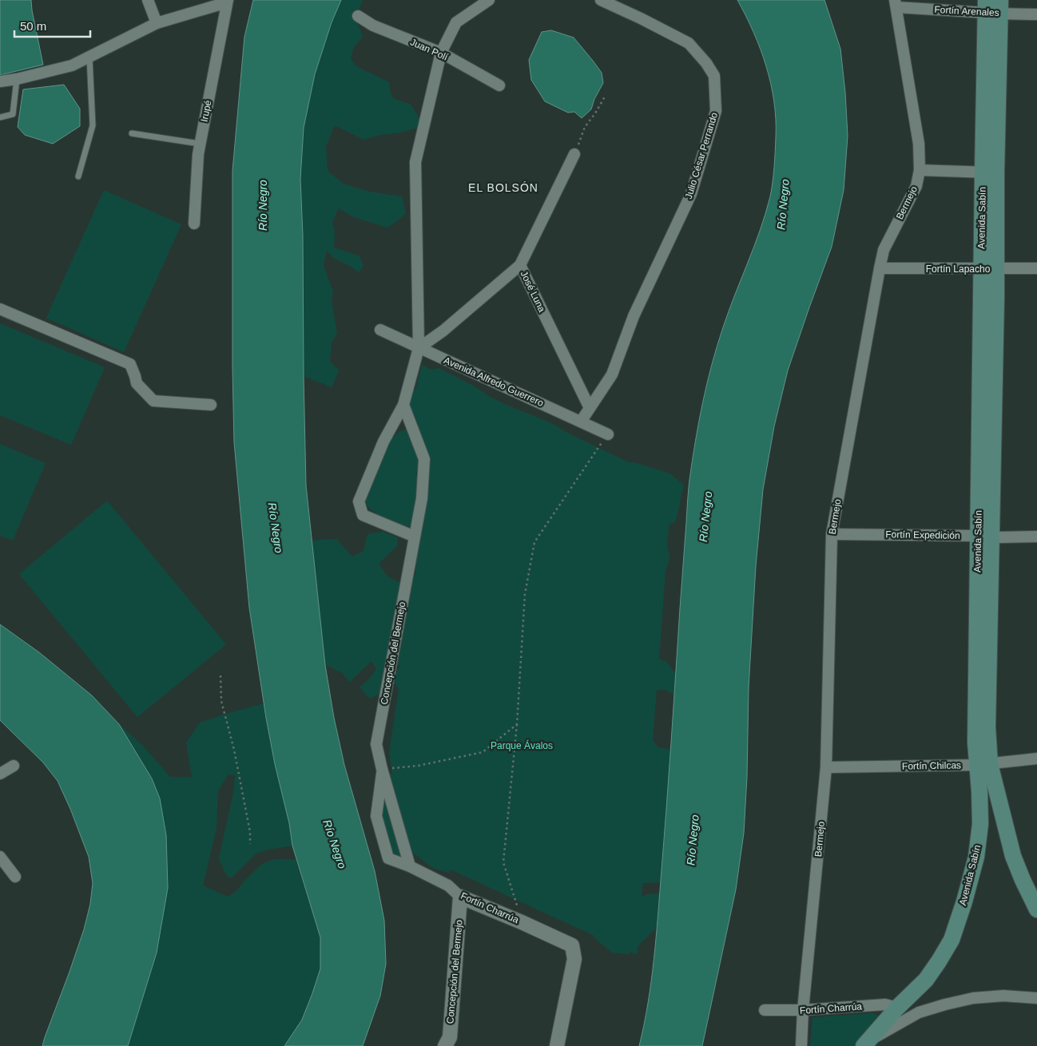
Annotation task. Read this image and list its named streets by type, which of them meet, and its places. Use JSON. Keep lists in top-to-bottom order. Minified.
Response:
{"streets":{"main road":["Avenida Sabín"],"street":["Fortín Arenales","Juan Polí","Irupé","Julio César Perrando","Bermejo","Fortín Lapacho","José Luna","Avenida Alfredo Guerrero","Fortín Expedición","Concepción del Bermejo","Fortín Chilcas","Fortín Charrúa"]},"crossings":[["Fortín Arenales","Bermejo"],["Fortín Arenales","Avenida Sabín"],["Julio César Perrando","José Luna"],["Julio César Perrando","Avenida Alfredo Guerrero"],["Bermejo","Fortín Lapacho"],["Bermejo","Fortín Expedición"],["Bermejo","Fortín Chilcas"],["Bermejo","Fortín Charrúa"],["Avenida Sabín","Fortín Lapacho"],["Avenida Sabín","Fortín Expedición"],["Avenida Sabín","Fortín Chilcas"],["Avenida Sabín","Fortín Charrúa"],["Concepción del Bermejo","Fortín Charrúa"]],"districts":["EL BOLSÓN"],"water":["Río Negro"],"parks":["Parque Ávalos"],"scale_bar":"50 m"}
